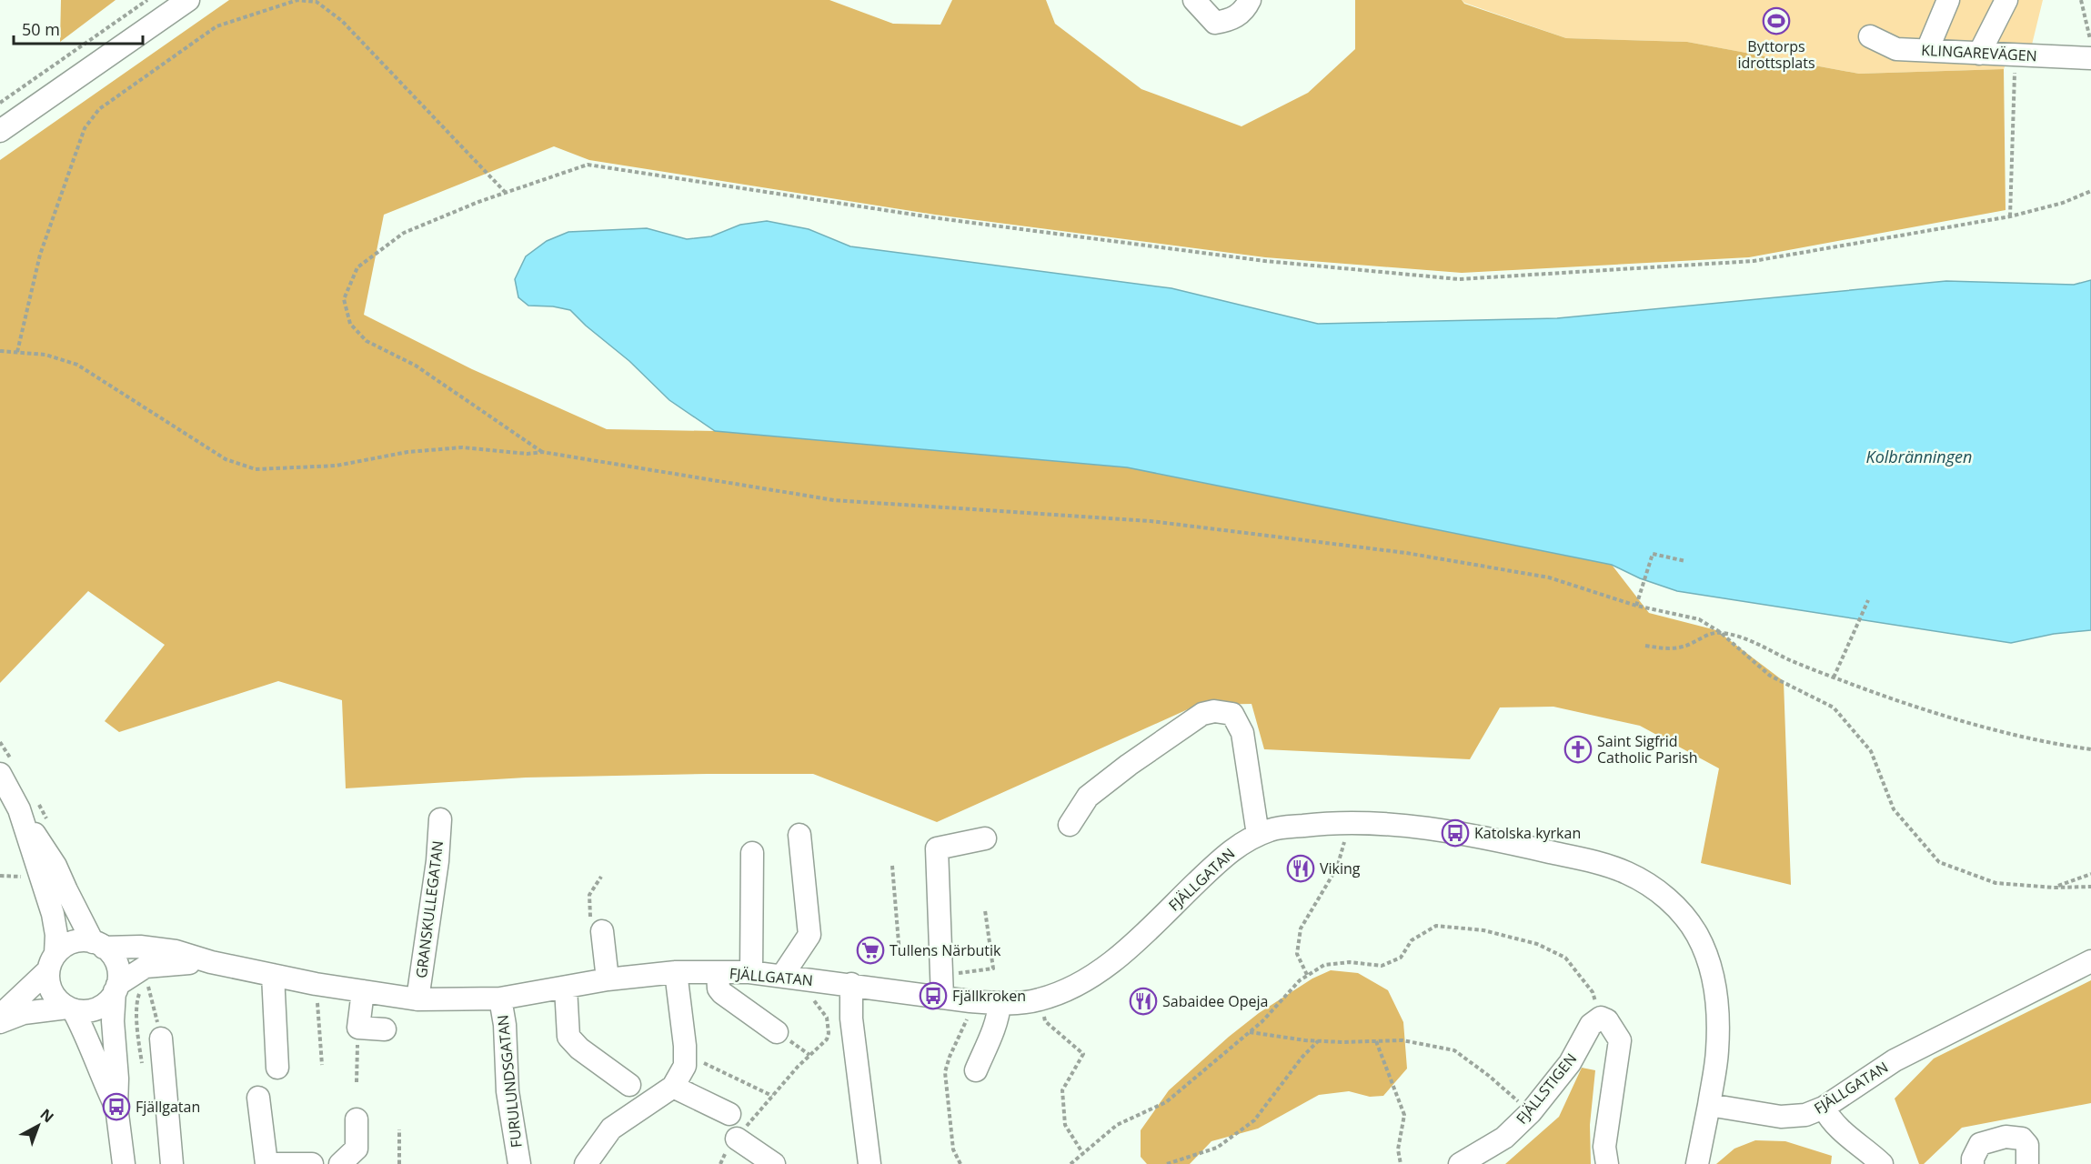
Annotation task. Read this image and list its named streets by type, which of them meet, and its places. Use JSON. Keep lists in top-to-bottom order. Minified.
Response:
{"streets":{"street":["KLINGAREVÄGEN","FJÄLLGATAN","GRANSKULLEGATAN","FURULUNDSGATAN","FJÄLLSTIGEN"]},"crossings":[["FJÄLLGATAN","GRANSKULLEGATAN"],["FJÄLLGATAN","FURULUNDSGATAN"]],"water":["Kolbränningen"],"places":{"sports":["Byttorps idrottsplats"],"church":["Saint Sigfrid Catholic Parish"],"bus stop":["Katolska kyrkan","Fjällkroken","Fjällgatan"],"restaurant":["Viking","Sabaidee Opeja"],"supermarket":["Tullens Närbutik"]},"scale_bar":"50 m","north":"top right"}
